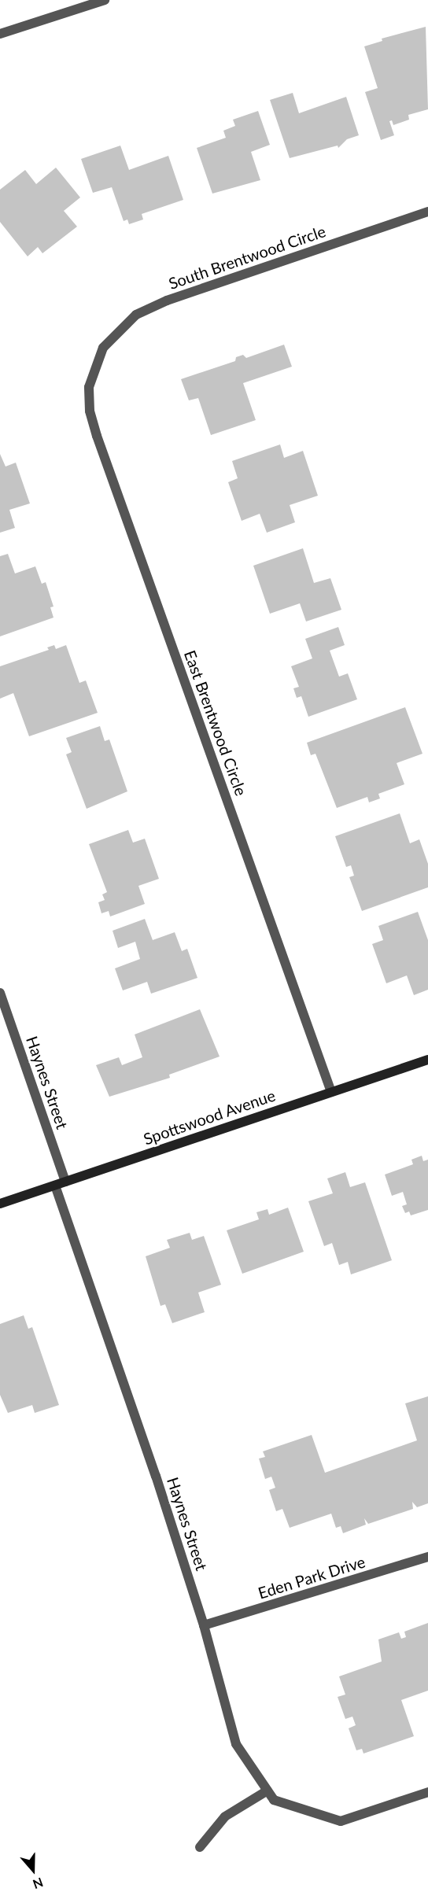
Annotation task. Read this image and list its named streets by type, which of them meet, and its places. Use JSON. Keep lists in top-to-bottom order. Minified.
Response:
{"streets":{"street":["South Brentwood Circle","East Brentwood Circle","Haynes Street","Spottswood Avenue","Eden Park Drive"]},"crossings":[["South Brentwood Circle","East Brentwood Circle"],["East Brentwood Circle","Spottswood Avenue"],["Haynes Street","Spottswood Avenue"],["Haynes Street","Eden Park Drive"]],"north":"bottom"}
